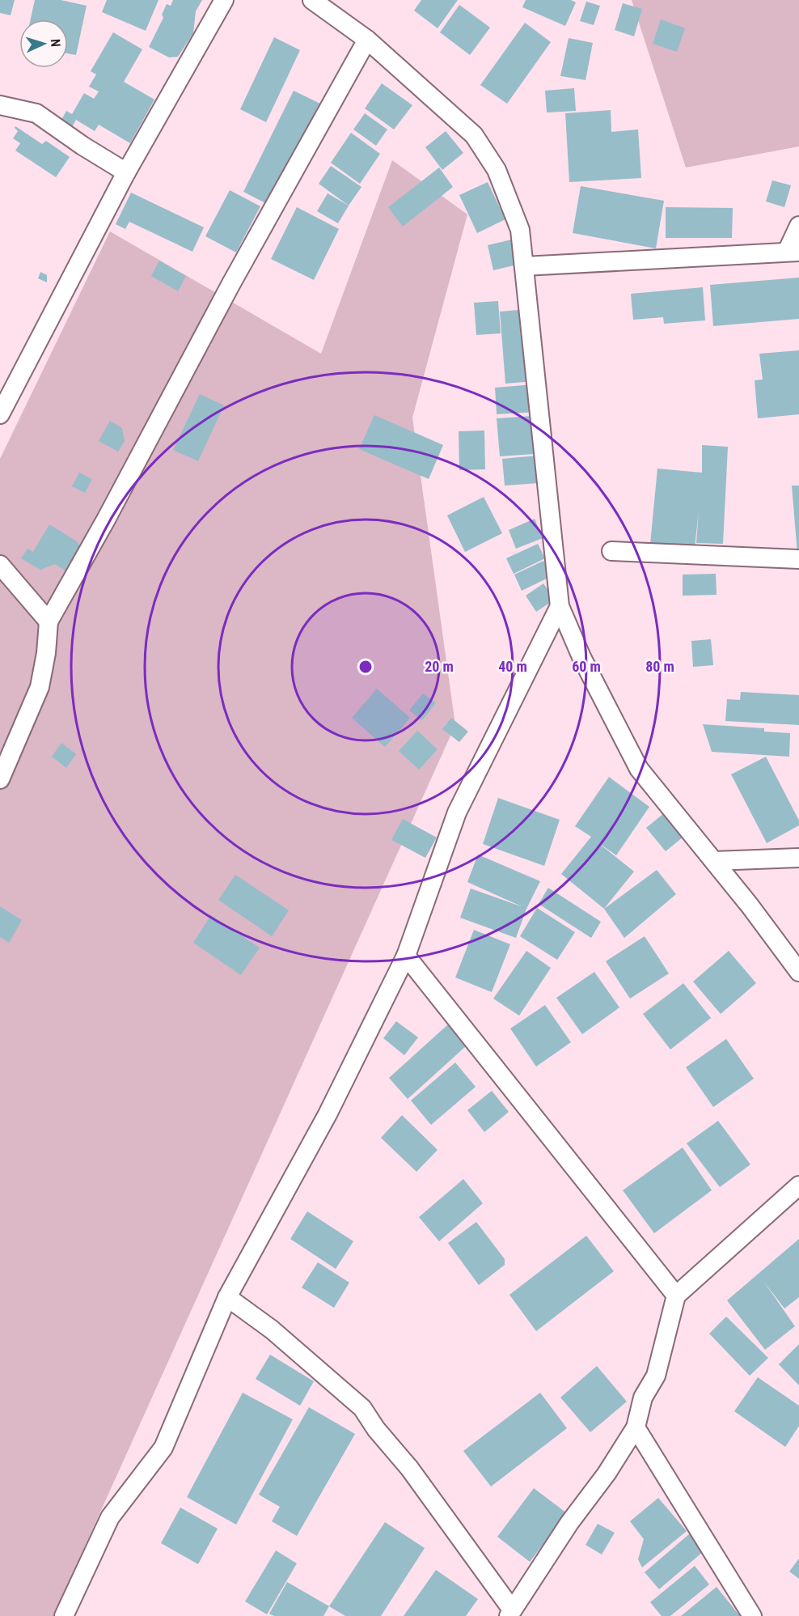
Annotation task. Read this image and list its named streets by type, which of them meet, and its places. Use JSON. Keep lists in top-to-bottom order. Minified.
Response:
{"north":"right","rings":["20 m","40 m","60 m","80 m"]}
